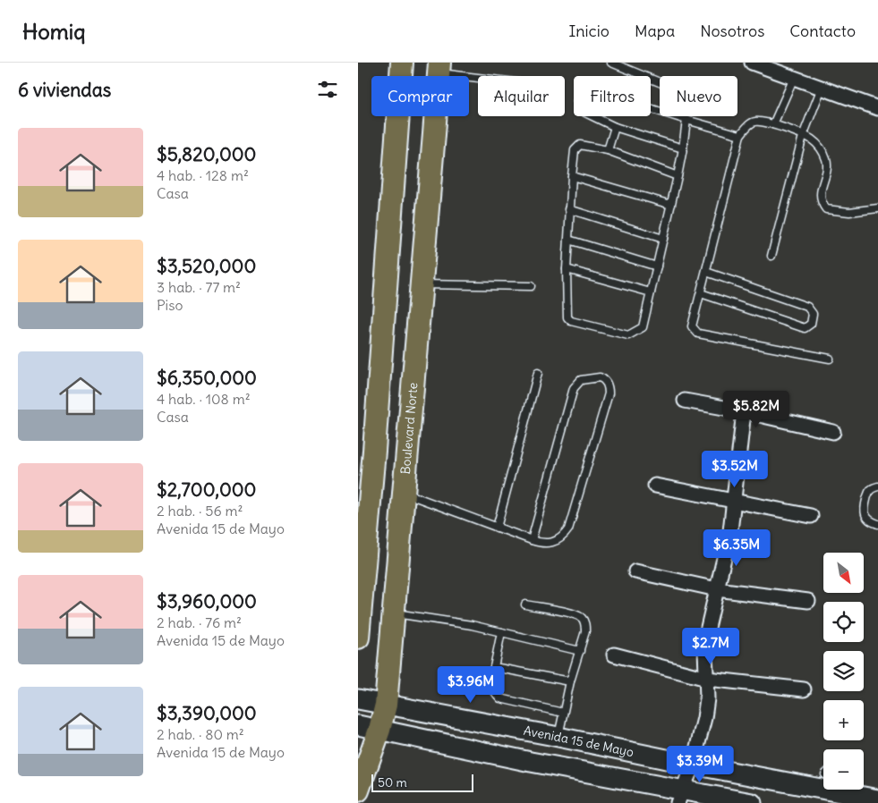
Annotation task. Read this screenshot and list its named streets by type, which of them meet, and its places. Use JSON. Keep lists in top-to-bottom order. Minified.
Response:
{"streets":{"main road":["Boulevard Norte","Avenida 15 de Mayo"]},"crossings":[["Boulevard Norte","Avenida 15 de Mayo"]],"scale_bar":"50 m","north":"bottom right","page":{"header":"Homiq","nav":["Inicio","Mapa","Nosotros","Contacto"],"heading":"6 viviendas","chip":["Comprar","Alquilar","Filtros","Nuevo"],"list":[{"name":"$5,820,000","note":"4 hab. · 128 m² · Casa"},{"name":"$3,520,000","note":"3 hab. · 77 m² · Piso"},{"name":"$6,350,000","note":"4 hab. · 108 m² · Casa"},{"name":"$2,700,000","note":"2 hab. · 56 m² · Avenida 15 de Mayo"},{"name":"$3,960,000","note":"2 hab. · 76 m² · Avenida 15 de Mayo"},{"name":"$3,390,000","note":"2 hab. · 80 m² · Avenida 15 de Mayo"}],"price":["$5.82M","$3.52M","$6.35M","$2.7M","$3.96M","$3.39M"],"map_buttons":["+","−"],"scale":"50 m"}}
